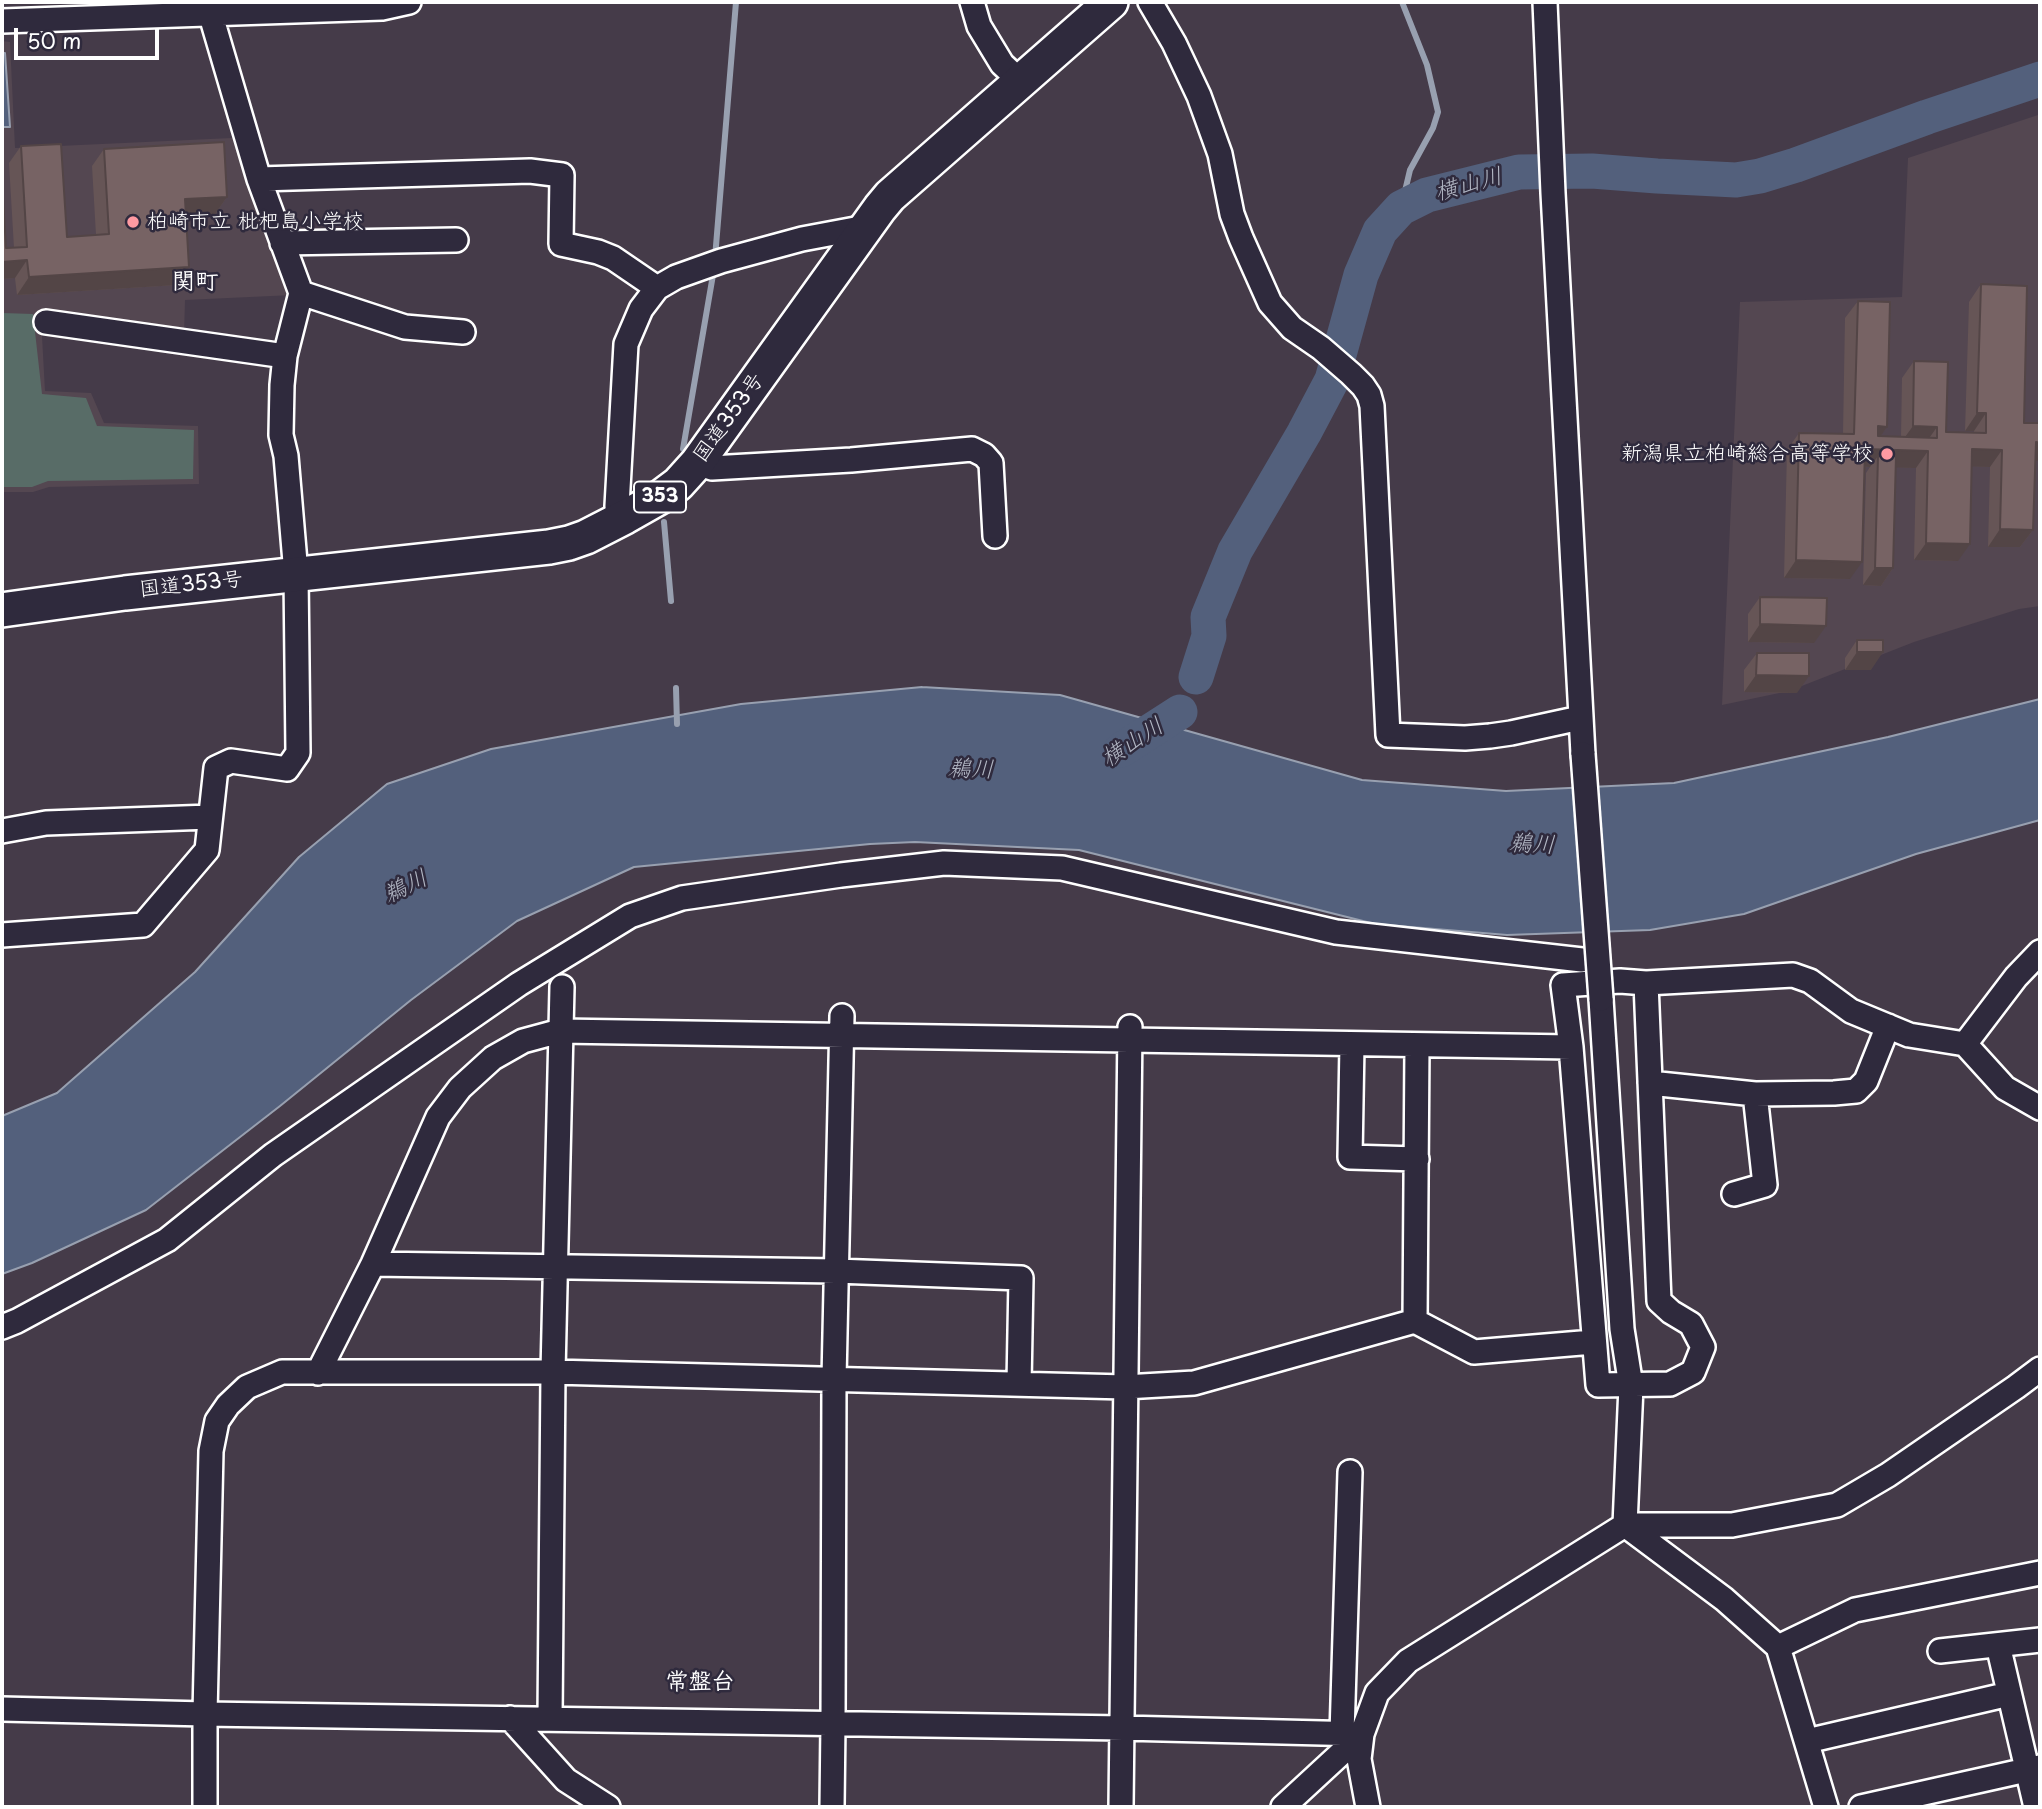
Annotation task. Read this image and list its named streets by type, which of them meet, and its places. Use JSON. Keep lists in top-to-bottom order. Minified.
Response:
{"streets":{"highway":["国道353号","353"]},"districts":["関町","常盤台"],"water":["横山川","鵜川"],"places":["柏崎市立 枇杷島小学校","新潟県立柏崎総合高等学校"],"scale_bar":"50 m"}
